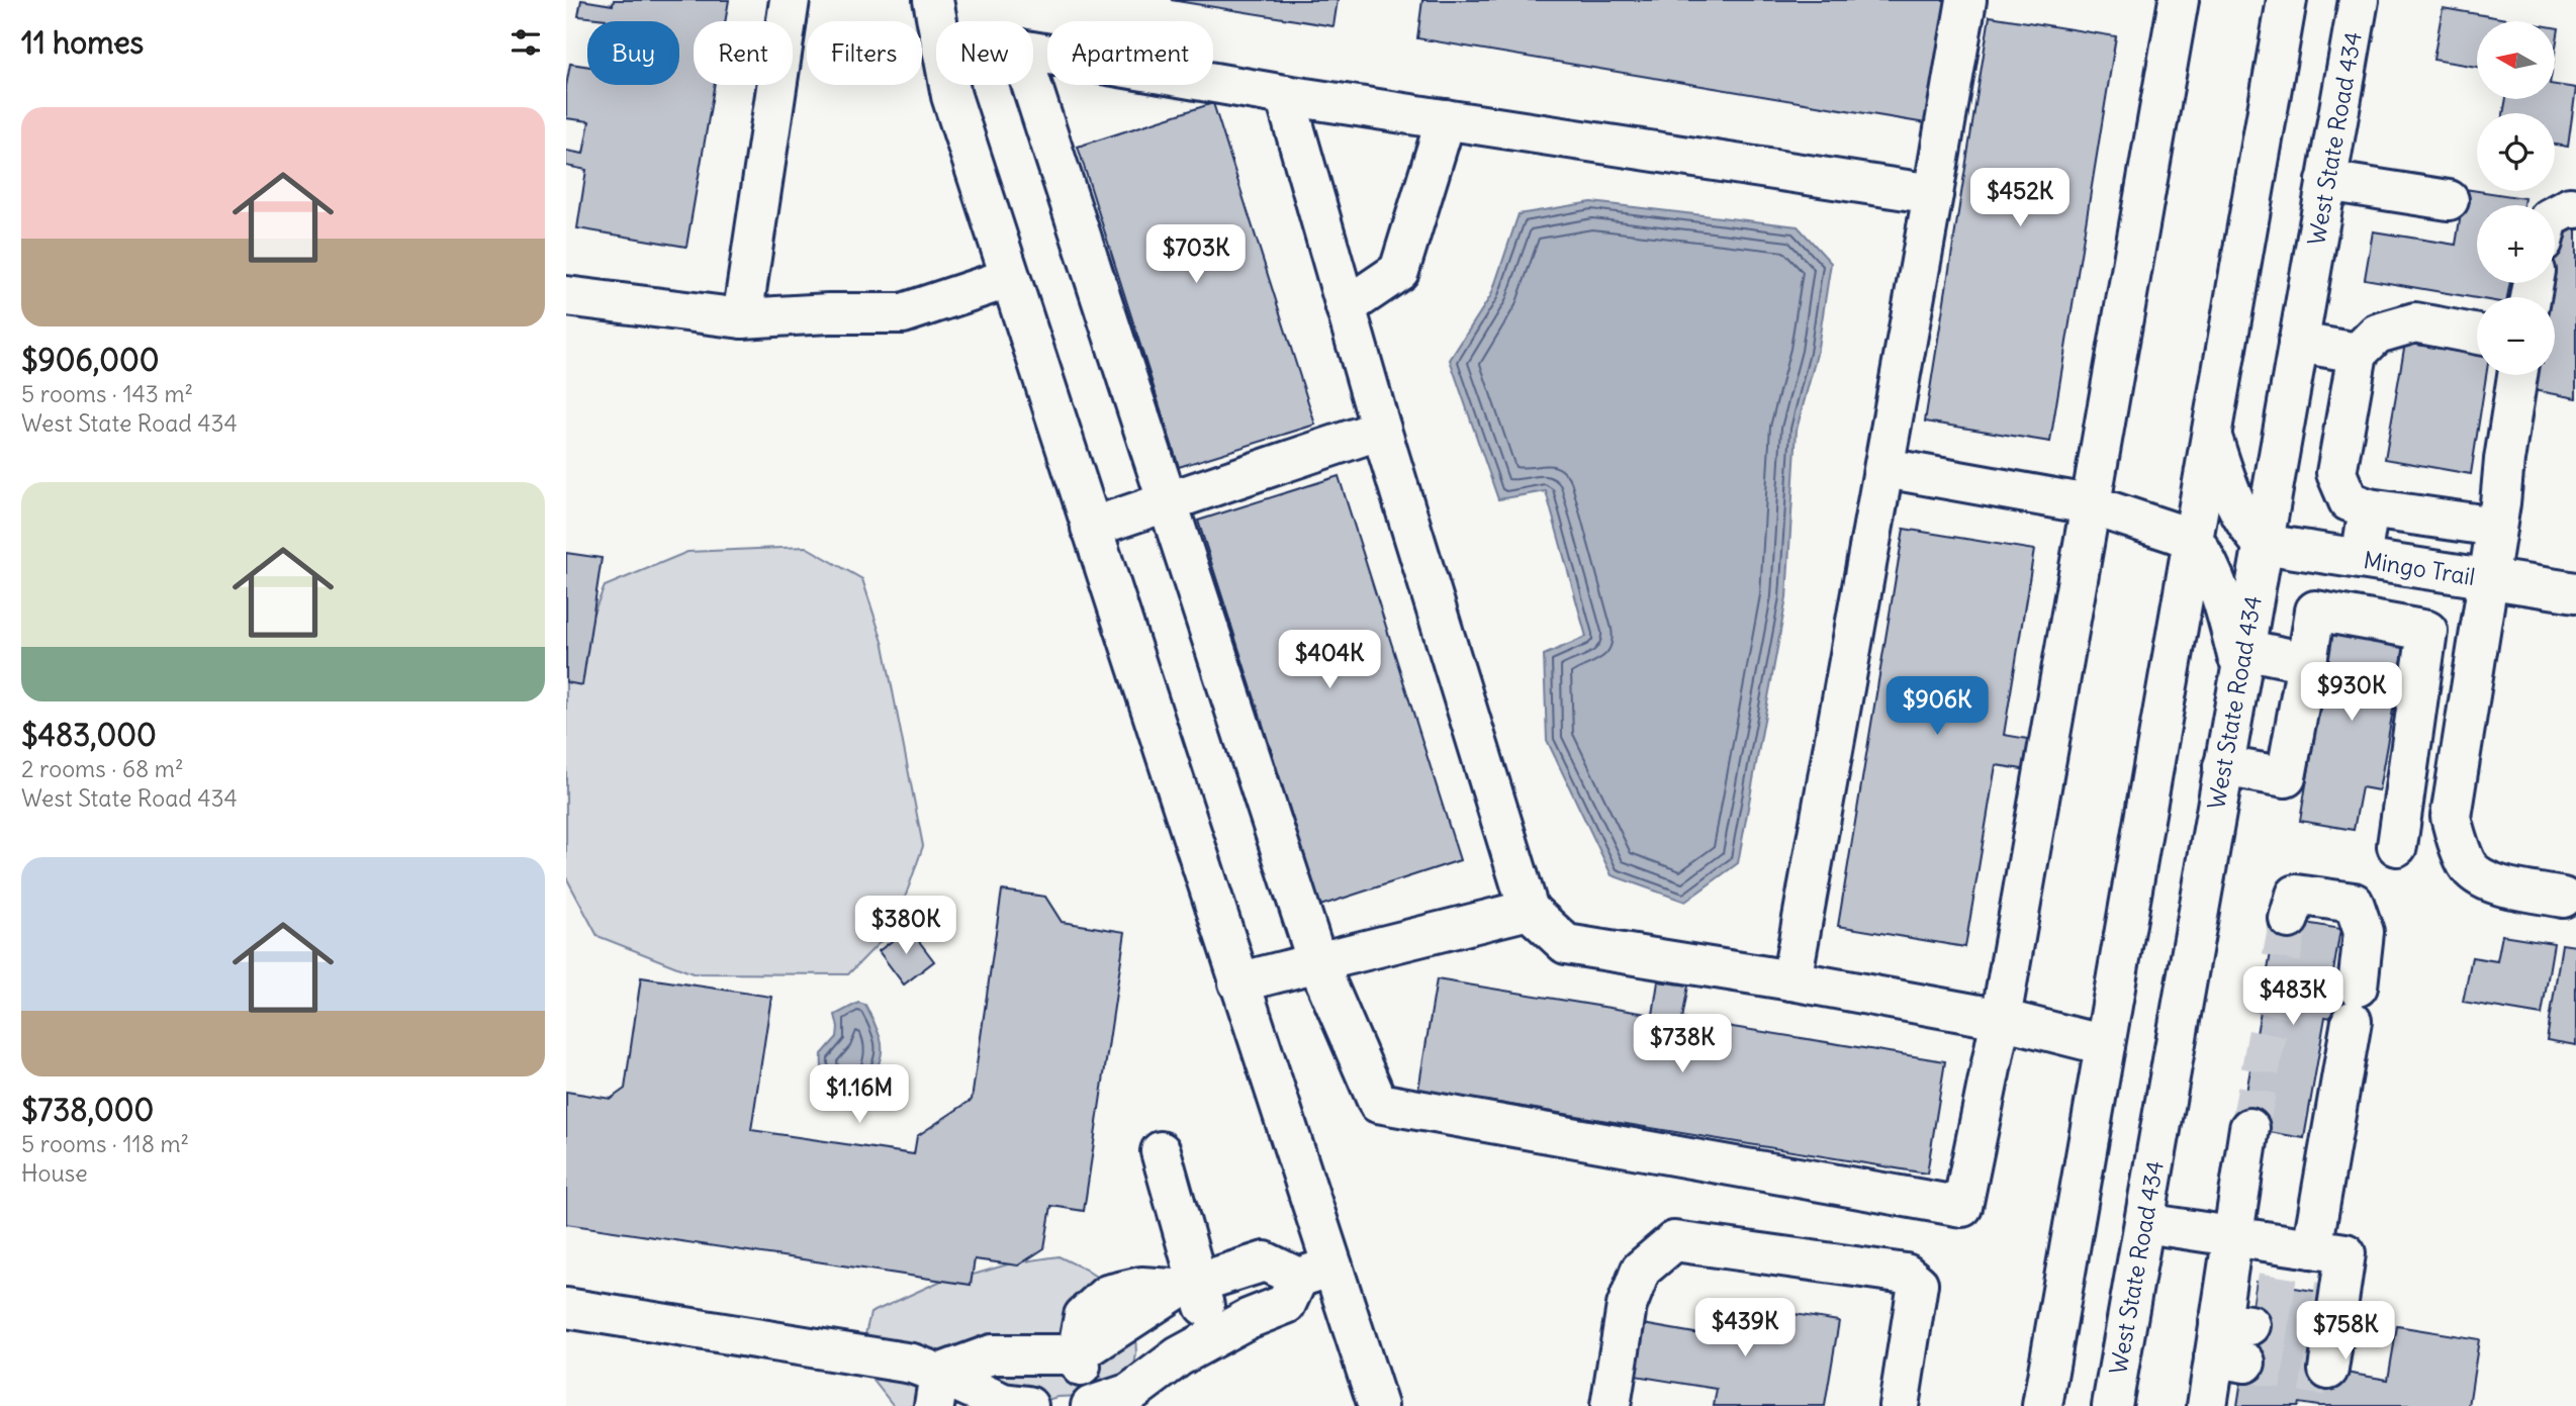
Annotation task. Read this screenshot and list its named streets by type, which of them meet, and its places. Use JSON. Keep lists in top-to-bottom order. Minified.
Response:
{"streets":{"main road":["West State Road 434","Mingo Trail"]},"crossings":[["West State Road 434","Mingo Trail"]],"north":"left","page":{"heading":"11 homes","map_buttons":["+","−"],"chip":["Buy","Rent","Filters","New","Apartment"],"list":[{"name":"$906,000","note":"5 rooms · 143 m² · West State Road 434"},{"name":"$483,000","note":"2 rooms · 68 m² · West State Road 434"},{"name":"$738,000","note":"5 rooms · 118 m² · House"}],"price":["$452K","$703K","$404K","$930K","$906K","$380K","$483K","$738K","$1.16M","$439K","$758K"]}}
